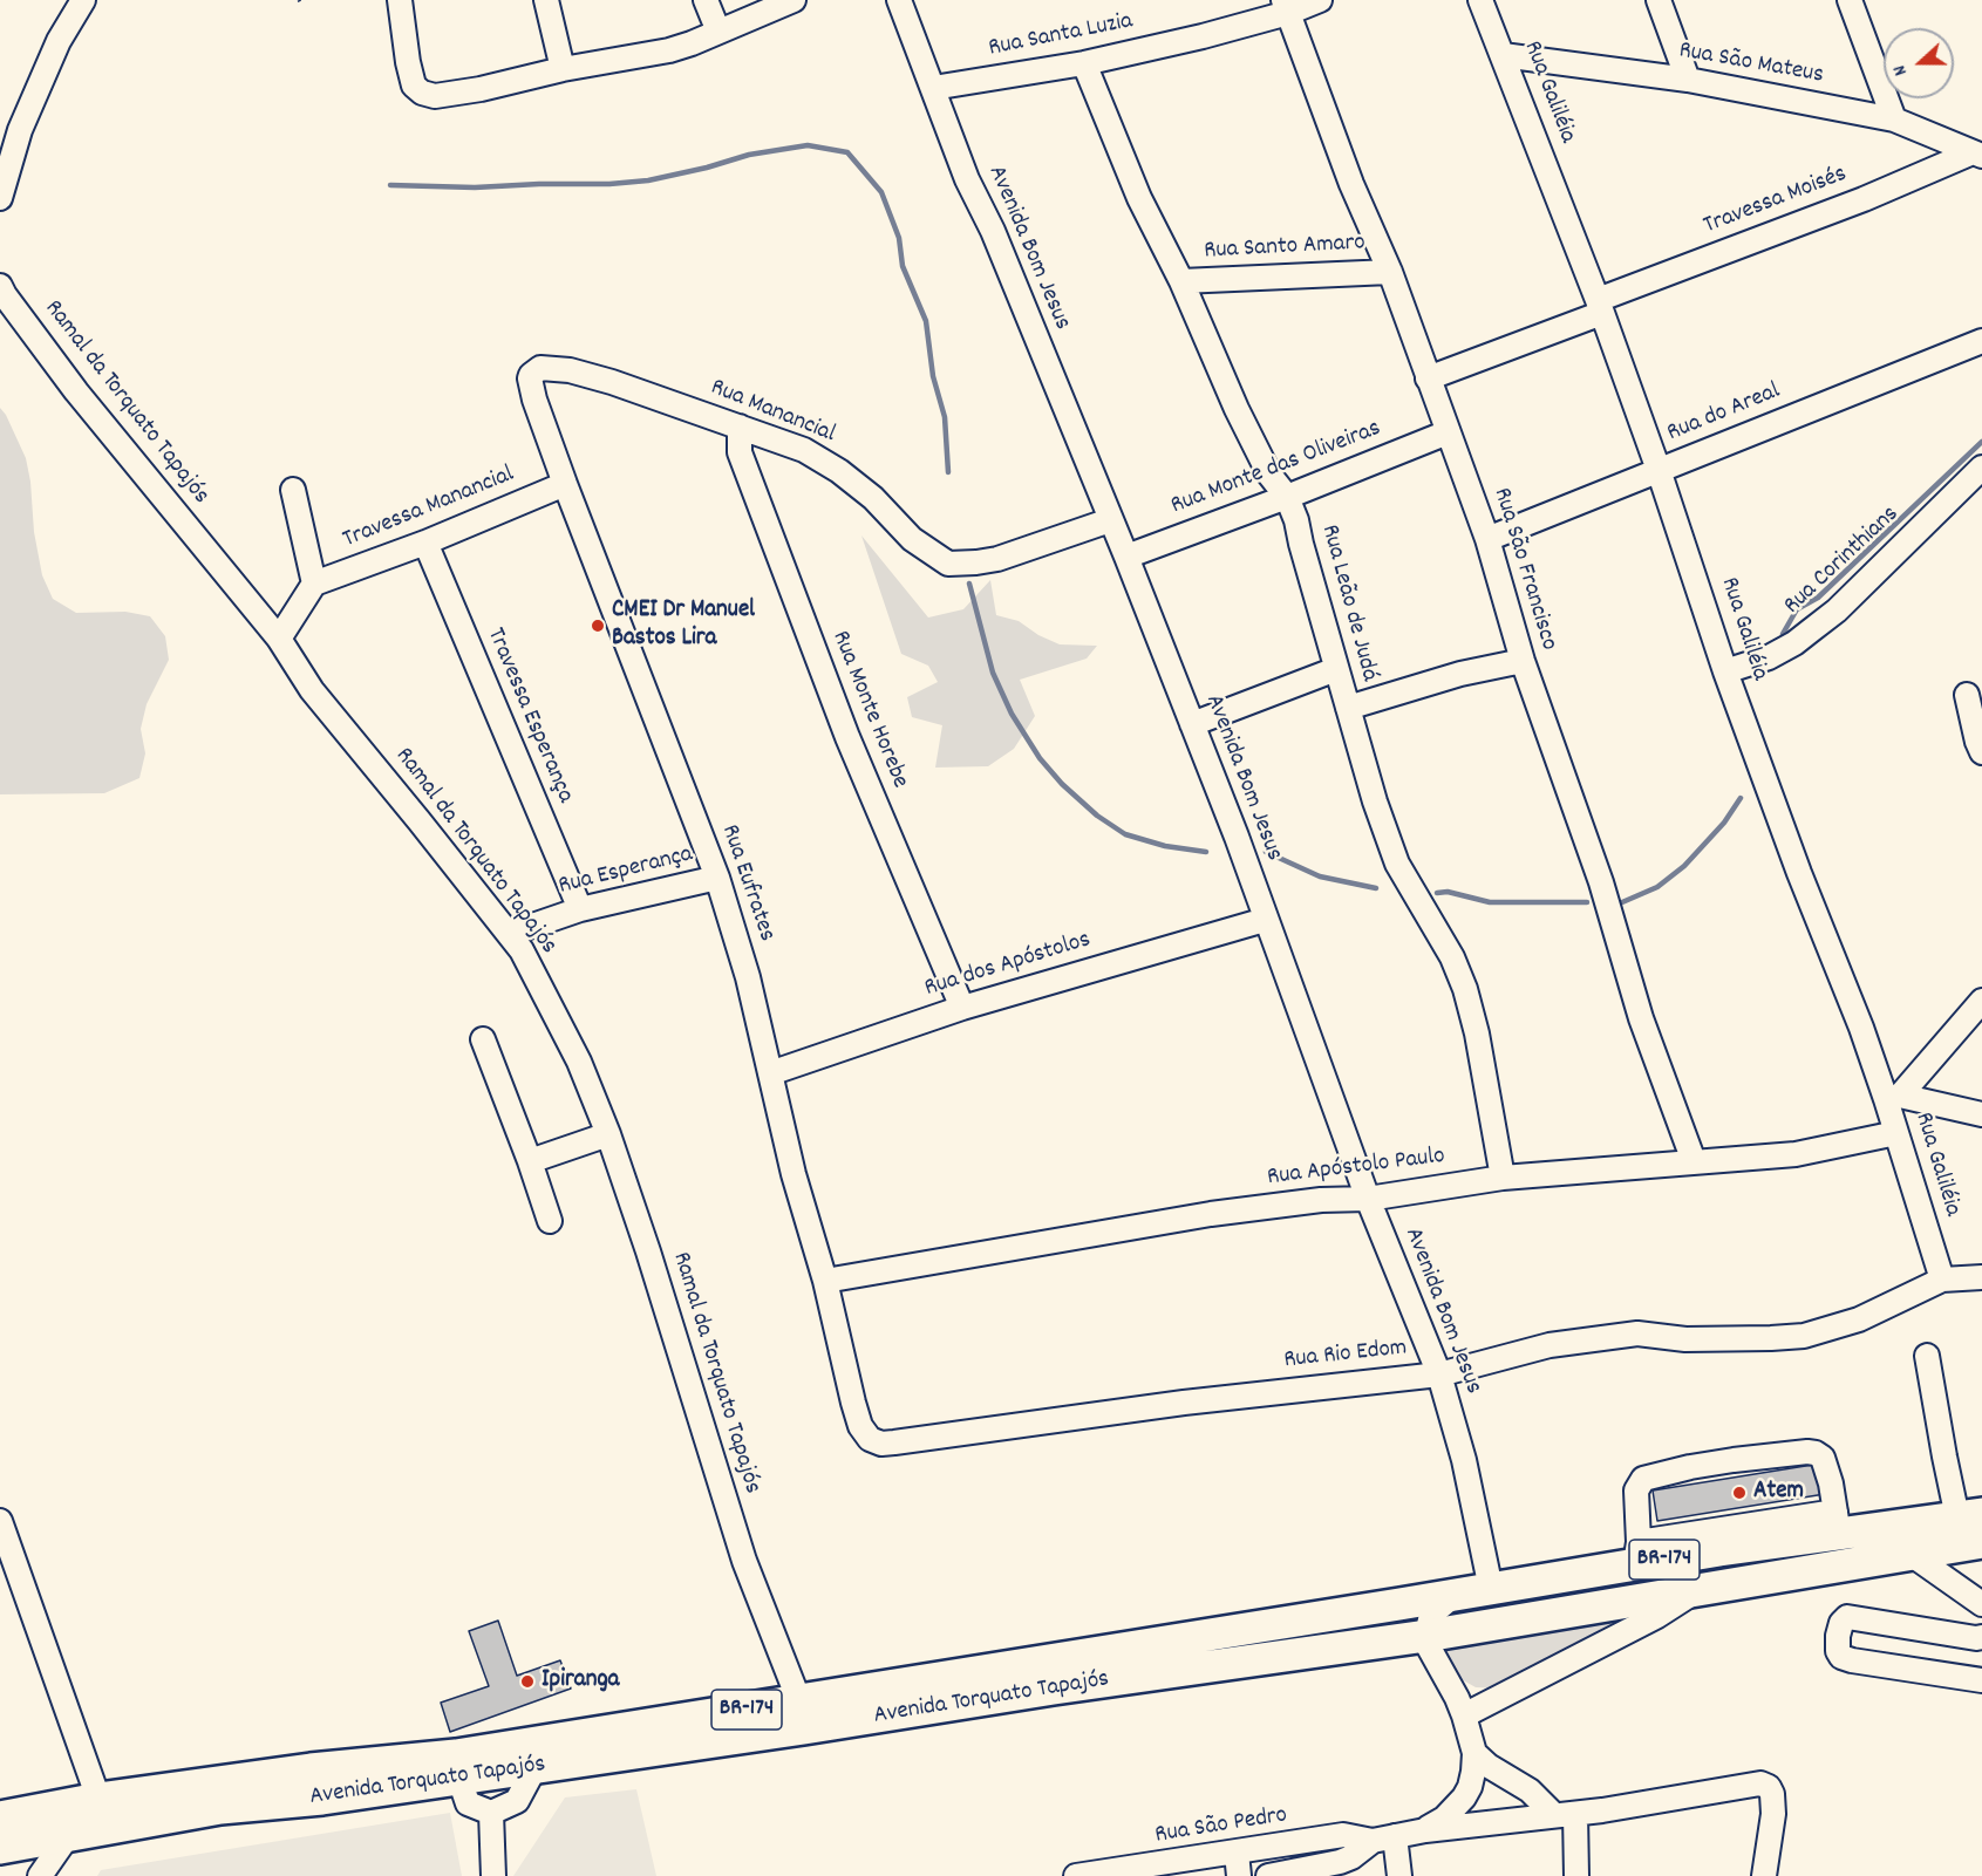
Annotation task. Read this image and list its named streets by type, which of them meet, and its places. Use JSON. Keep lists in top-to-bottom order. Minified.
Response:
{"streets":{"highway":["BR-174","Avenida Torquato Tapajós"],"street":["Rua Santa Luzia","Rua São Mateus","Rua Galiléia","Travessa Moisés","Avenida Bom Jesus","Rua Santo Amaro","Ramal da Torquato Tapajós","Rua Manancial","Rua do Areal","Rua Monte das Oliveiras","Travessa Manancial","Rua Corinthians","Rua São Francisco","Rua Leão de Judá","Rua Monte Horebe","Travessa Esperança","Rua Esperança","Rua Eufrates","Rua dos Apóstolos","Rua Apóstolo Paulo","Rua Rio Edom","Rua São Pedro"]},"crossings":[["Rua Santa Luzia","Avenida Bom Jesus"],["Rua Santa Luzia","Rua São Francisco"],["Rua Santa Luzia","Rua Leão de Judá"],["Rua São Mateus","Rua Galiléia"],["Rua São Mateus","Travessa Moisés"],["Rua Galiléia","Travessa Moisés"],["Rua Galiléia","Rua do Areal"],["Rua Galiléia","Rua Corinthians"],["Rua Galiléia","Rua Apóstolo Paulo"],["Rua Galiléia","Rua Rio Edom"],["Travessa Moisés","Rua São Francisco"],["Avenida Bom Jesus","Rua Manancial"],["Avenida Bom Jesus","Rua Monte das Oliveiras"],["Avenida Bom Jesus","Rua dos Apóstolos"],["Avenida Bom Jesus","Rua Apóstolo Paulo"],["Avenida Bom Jesus","Rua Rio Edom"],["Avenida Bom Jesus","Avenida Torquato Tapajós"],["Rua Santo Amaro","Rua São Francisco"],["Rua Santo Amaro","Rua Leão de Judá"],["Ramal da Torquato Tapajós","Rua Esperança"],["Ramal da Torquato Tapajós","Avenida Torquato Tapajós"],["Rua Manancial","Rua Monte Horebe"],["Rua Manancial","Rua Eufrates"],["Rua do Areal","Rua São Francisco"],["Rua Monte das Oliveiras","Rua São Francisco"],["Rua Monte das Oliveiras","Rua Leão de Judá"],["Travessa Manancial","Travessa Esperança"],["Travessa Manancial","Rua Eufrates"],["Rua São Francisco","Rua Apóstolo Paulo"],["Rua Leão de Judá","Rua Apóstolo Paulo"],["Rua Monte Horebe","Rua dos Apóstolos"],["Travessa Esperança","Rua Esperança"],["Rua Esperança","Rua Eufrates"],["Rua Eufrates","Rua dos Apóstolos"],["Rua Eufrates","Rua Apóstolo Paulo"],["Rua Eufrates","Rua Rio Edom"]],"places":["CMEI Dr Manuel Bastos Lira","Atem","Ipiranga"],"north":"left"}
